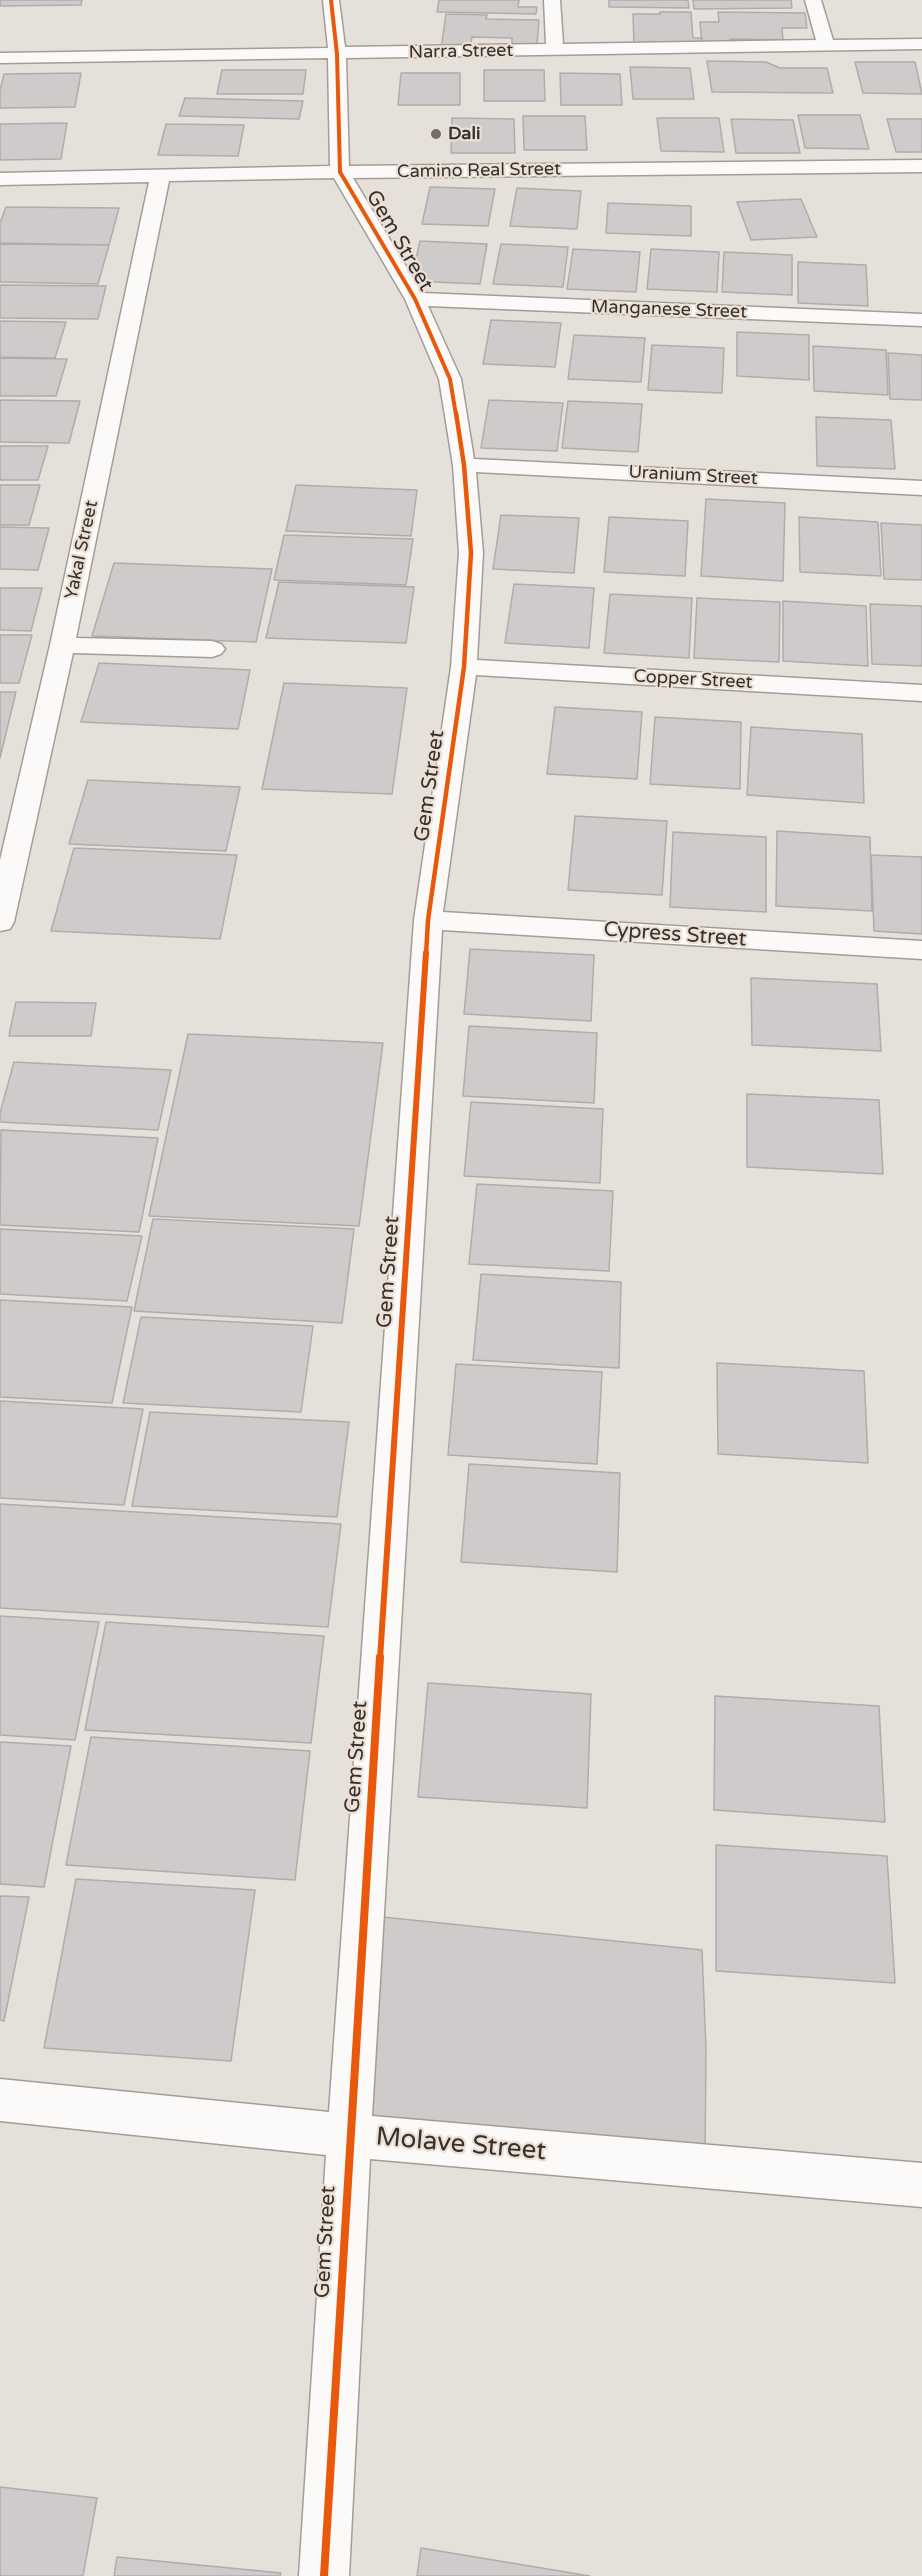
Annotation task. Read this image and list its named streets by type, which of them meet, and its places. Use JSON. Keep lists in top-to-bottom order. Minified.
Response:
{"streets":{"street":["Narra Street","Camino Real Street","Gem Street","Manganese Street","Uranium Street","Yakal Street","Copper Street","Cypress Street","Molave Street"]},"crossings":[["Narra Street","Gem Street"],["Camino Real Street","Gem Street"],["Camino Real Street","Yakal Street"],["Gem Street","Manganese Street"],["Gem Street","Uranium Street"],["Gem Street","Copper Street"],["Gem Street","Cypress Street"],["Gem Street","Molave Street"]],"places":["Dali"]}
